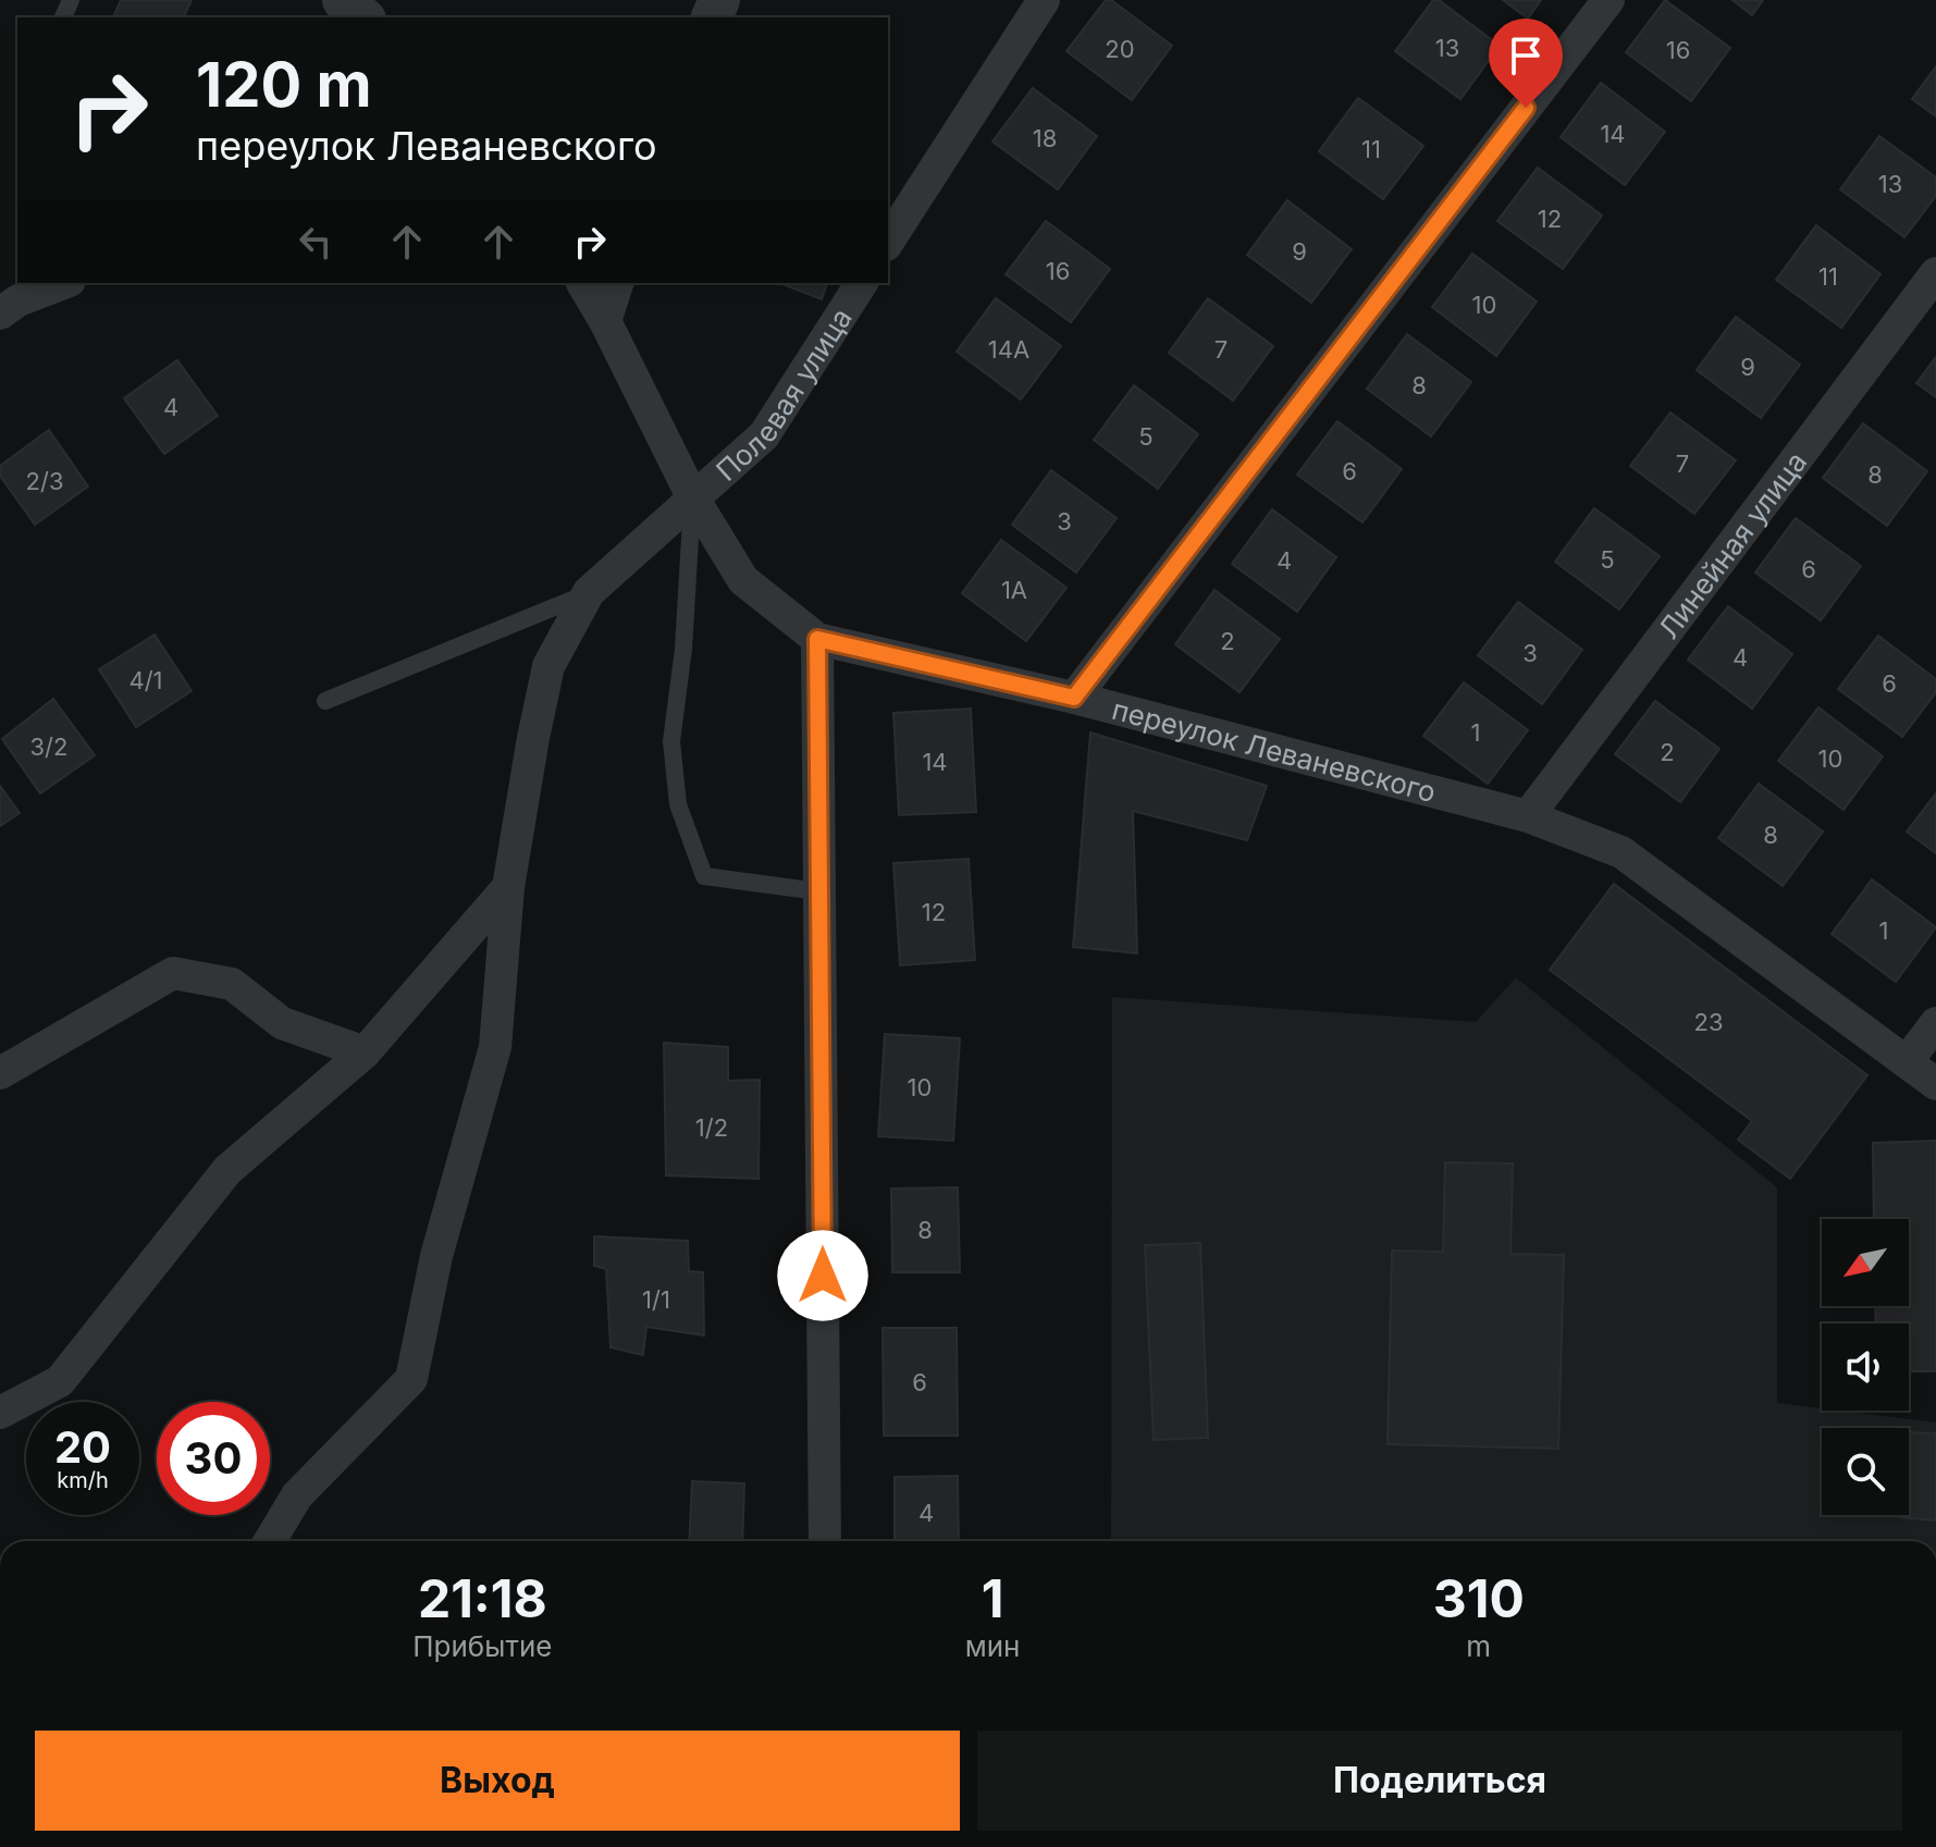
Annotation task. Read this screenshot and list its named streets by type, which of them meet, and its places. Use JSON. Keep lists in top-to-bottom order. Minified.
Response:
{"streets":{"street":["Полевая улица","Линейная улица","переулок Леваневского"]},"crossings":[["Полевая улица","переулок Леваневского"],["Линейная улица","переулок Леваневского"]],"house_numbers":["13","20","16","14","18","11","13","12","9","16","11","10","14А","7","9","8","4","5","7","6","8","2/3","3","5","4","6","1А","2","3","4","4/1","6","1","3/2","2","10","14","8","12","1","23","10","1/2","8","1/1","6","4"],"north":"bottom left","page":{"turn":["120 m","переулок Леваневского"],"speed":"20 km/h","limit":"30","eta":["21:18","Прибытие","1","мин","310","m"],"buttons":["Выход","Поделиться"]}}
